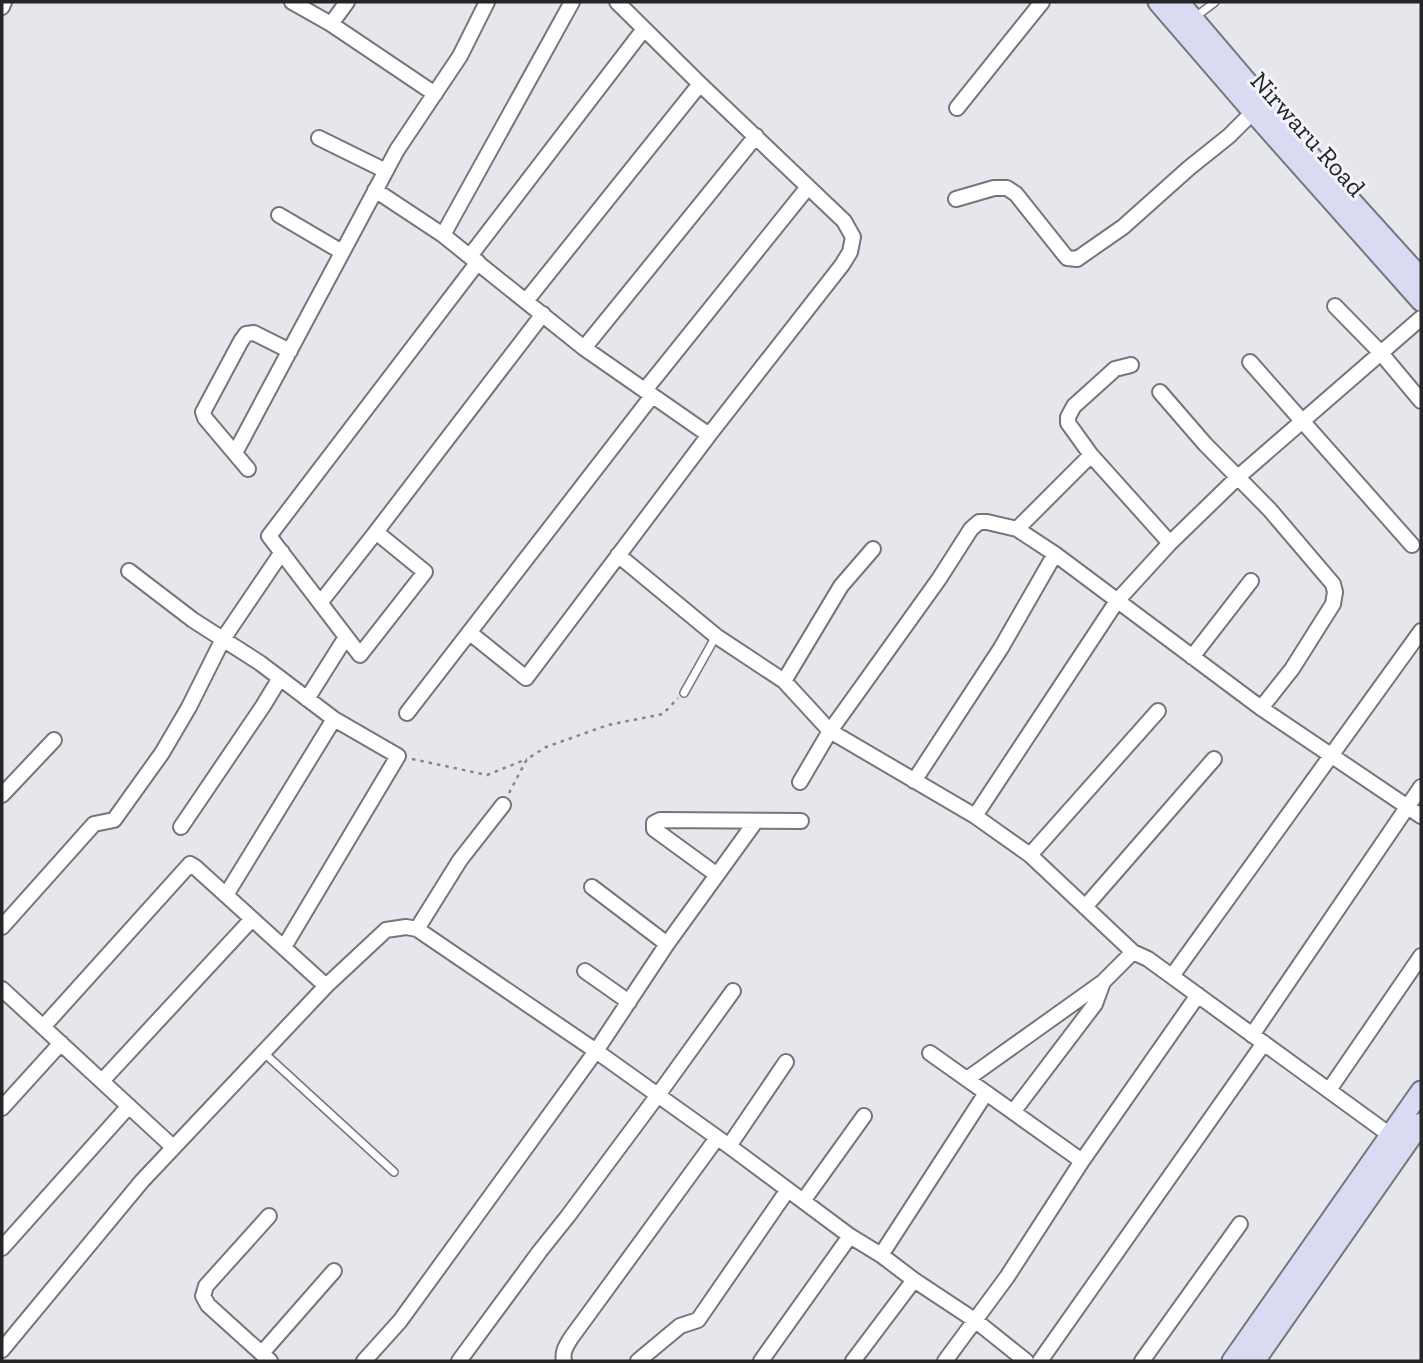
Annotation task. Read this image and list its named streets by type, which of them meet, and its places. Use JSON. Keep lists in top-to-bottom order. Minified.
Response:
{"streets":{"street":["Nirwaru Road"]}}
